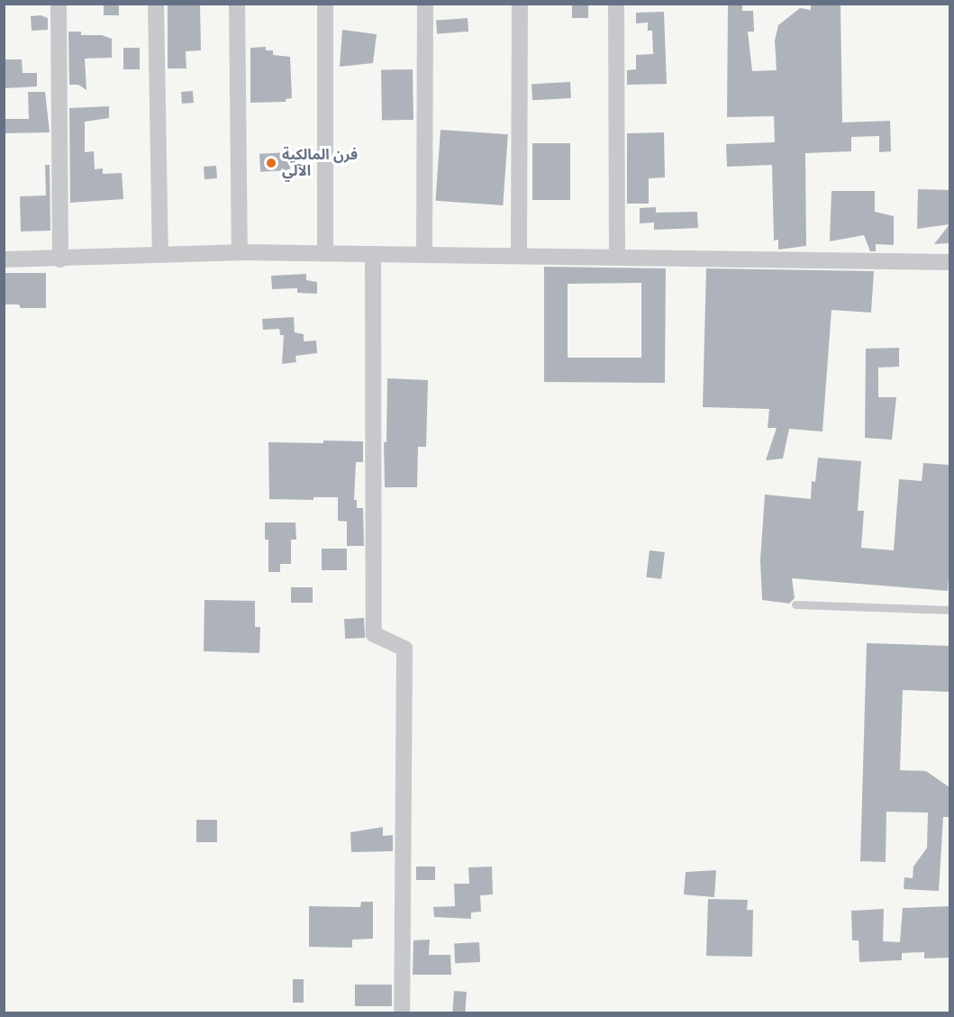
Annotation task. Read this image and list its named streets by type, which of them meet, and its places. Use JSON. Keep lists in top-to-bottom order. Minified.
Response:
{"places":["فرن المالكية الآلي"]}
